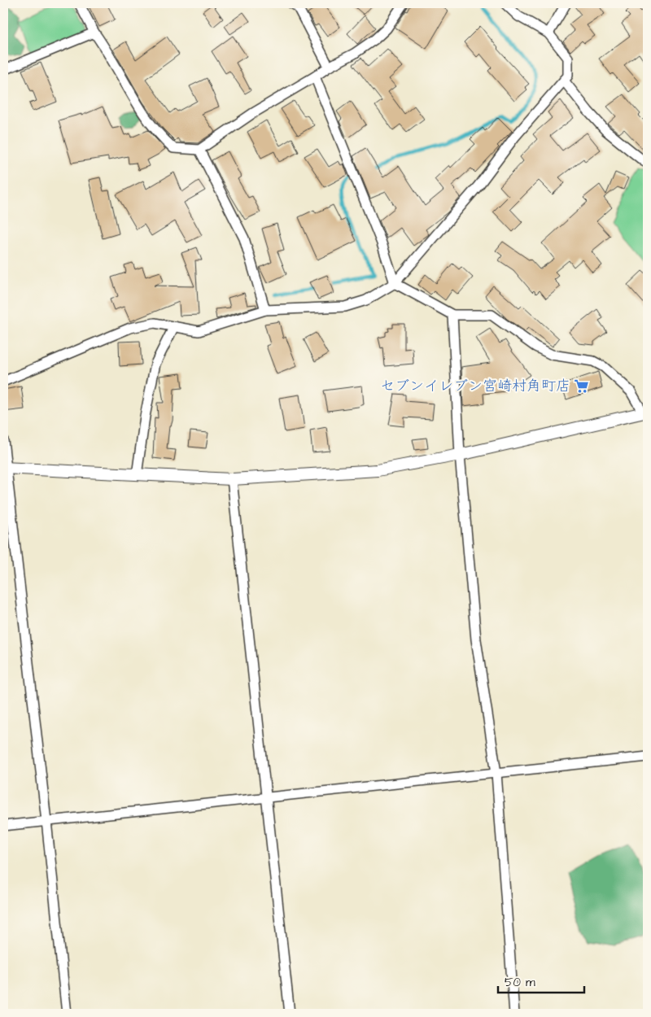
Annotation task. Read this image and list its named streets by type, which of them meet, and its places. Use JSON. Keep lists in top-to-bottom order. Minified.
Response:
{"places":{"supermarket":["セブンイレブン宮崎村角町店"]},"scale_bar":"50 m"}
